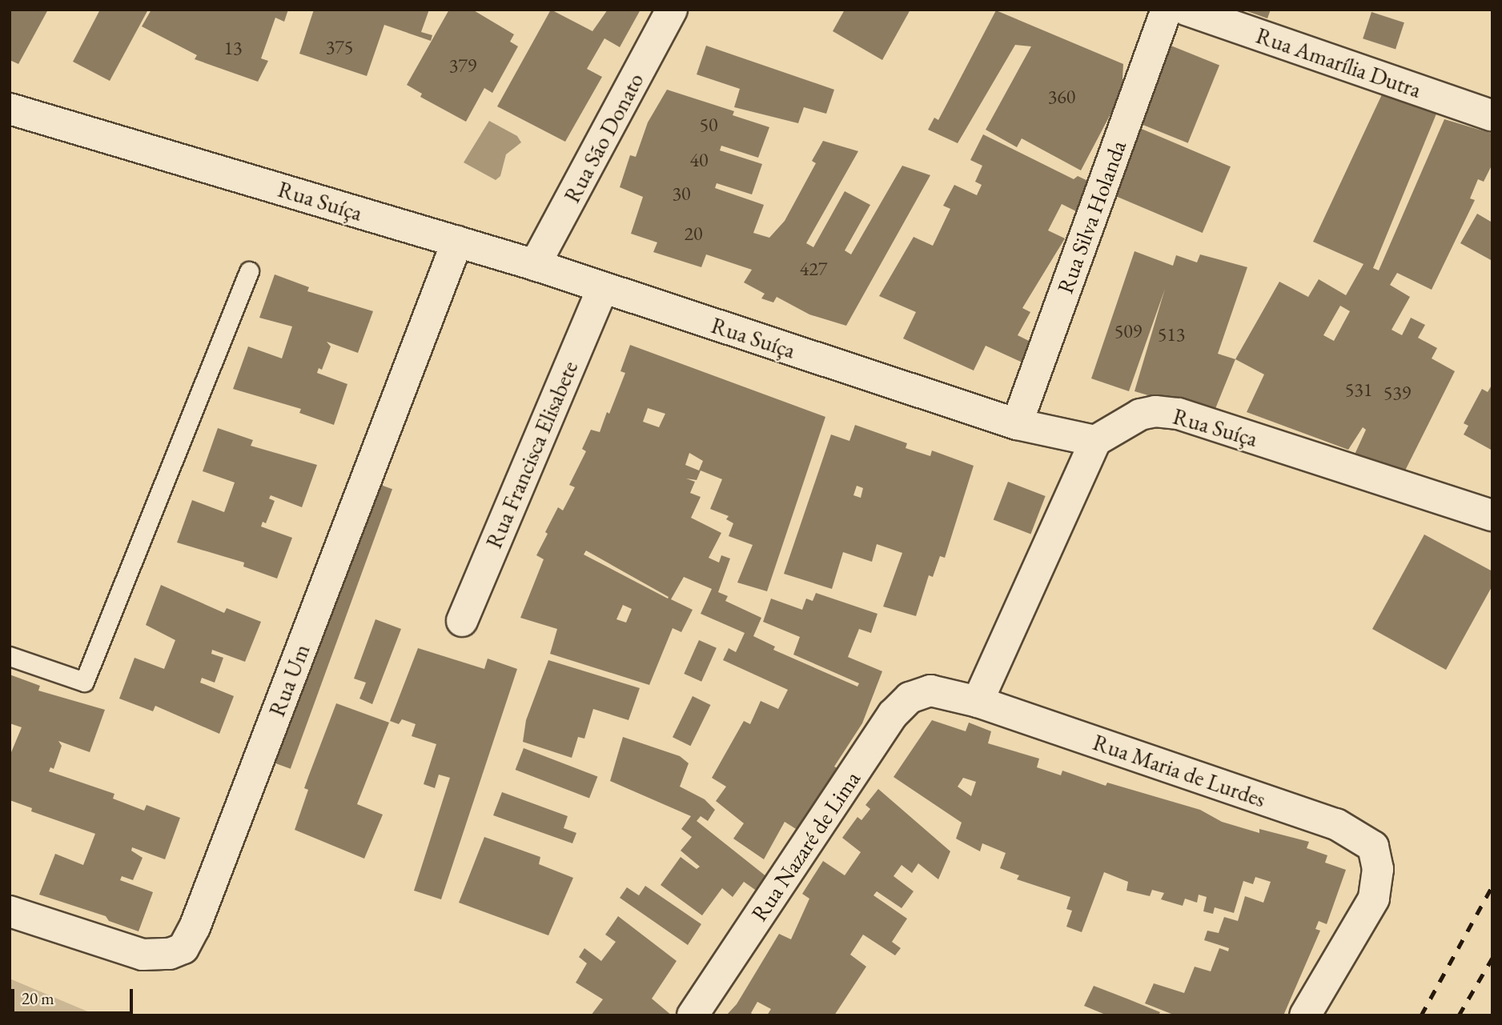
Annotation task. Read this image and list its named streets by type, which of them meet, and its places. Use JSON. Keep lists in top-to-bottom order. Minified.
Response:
{"streets":{"street":["Rua Amarília Dutra","Rua São Donato","Rua Suíça","Rua Silva Holanda","Rua Francisca Elisabete","Rua Um","Rua Maria de Lurdes","Rua Nazaré de Lima"]},"crossings":[["Rua São Donato","Rua Suíça"],["Rua Suíça","Rua Silva Holanda"],["Rua Suíça","Rua Francisca Elisabete"],["Rua Suíça","Rua Um"],["Rua Maria de Lurdes","Rua Nazaré de Lima"]],"house_numbers":["375","13","379","360","50","40","30","20","427","509","513","531","539"],"scale_bar":"20 m"}
